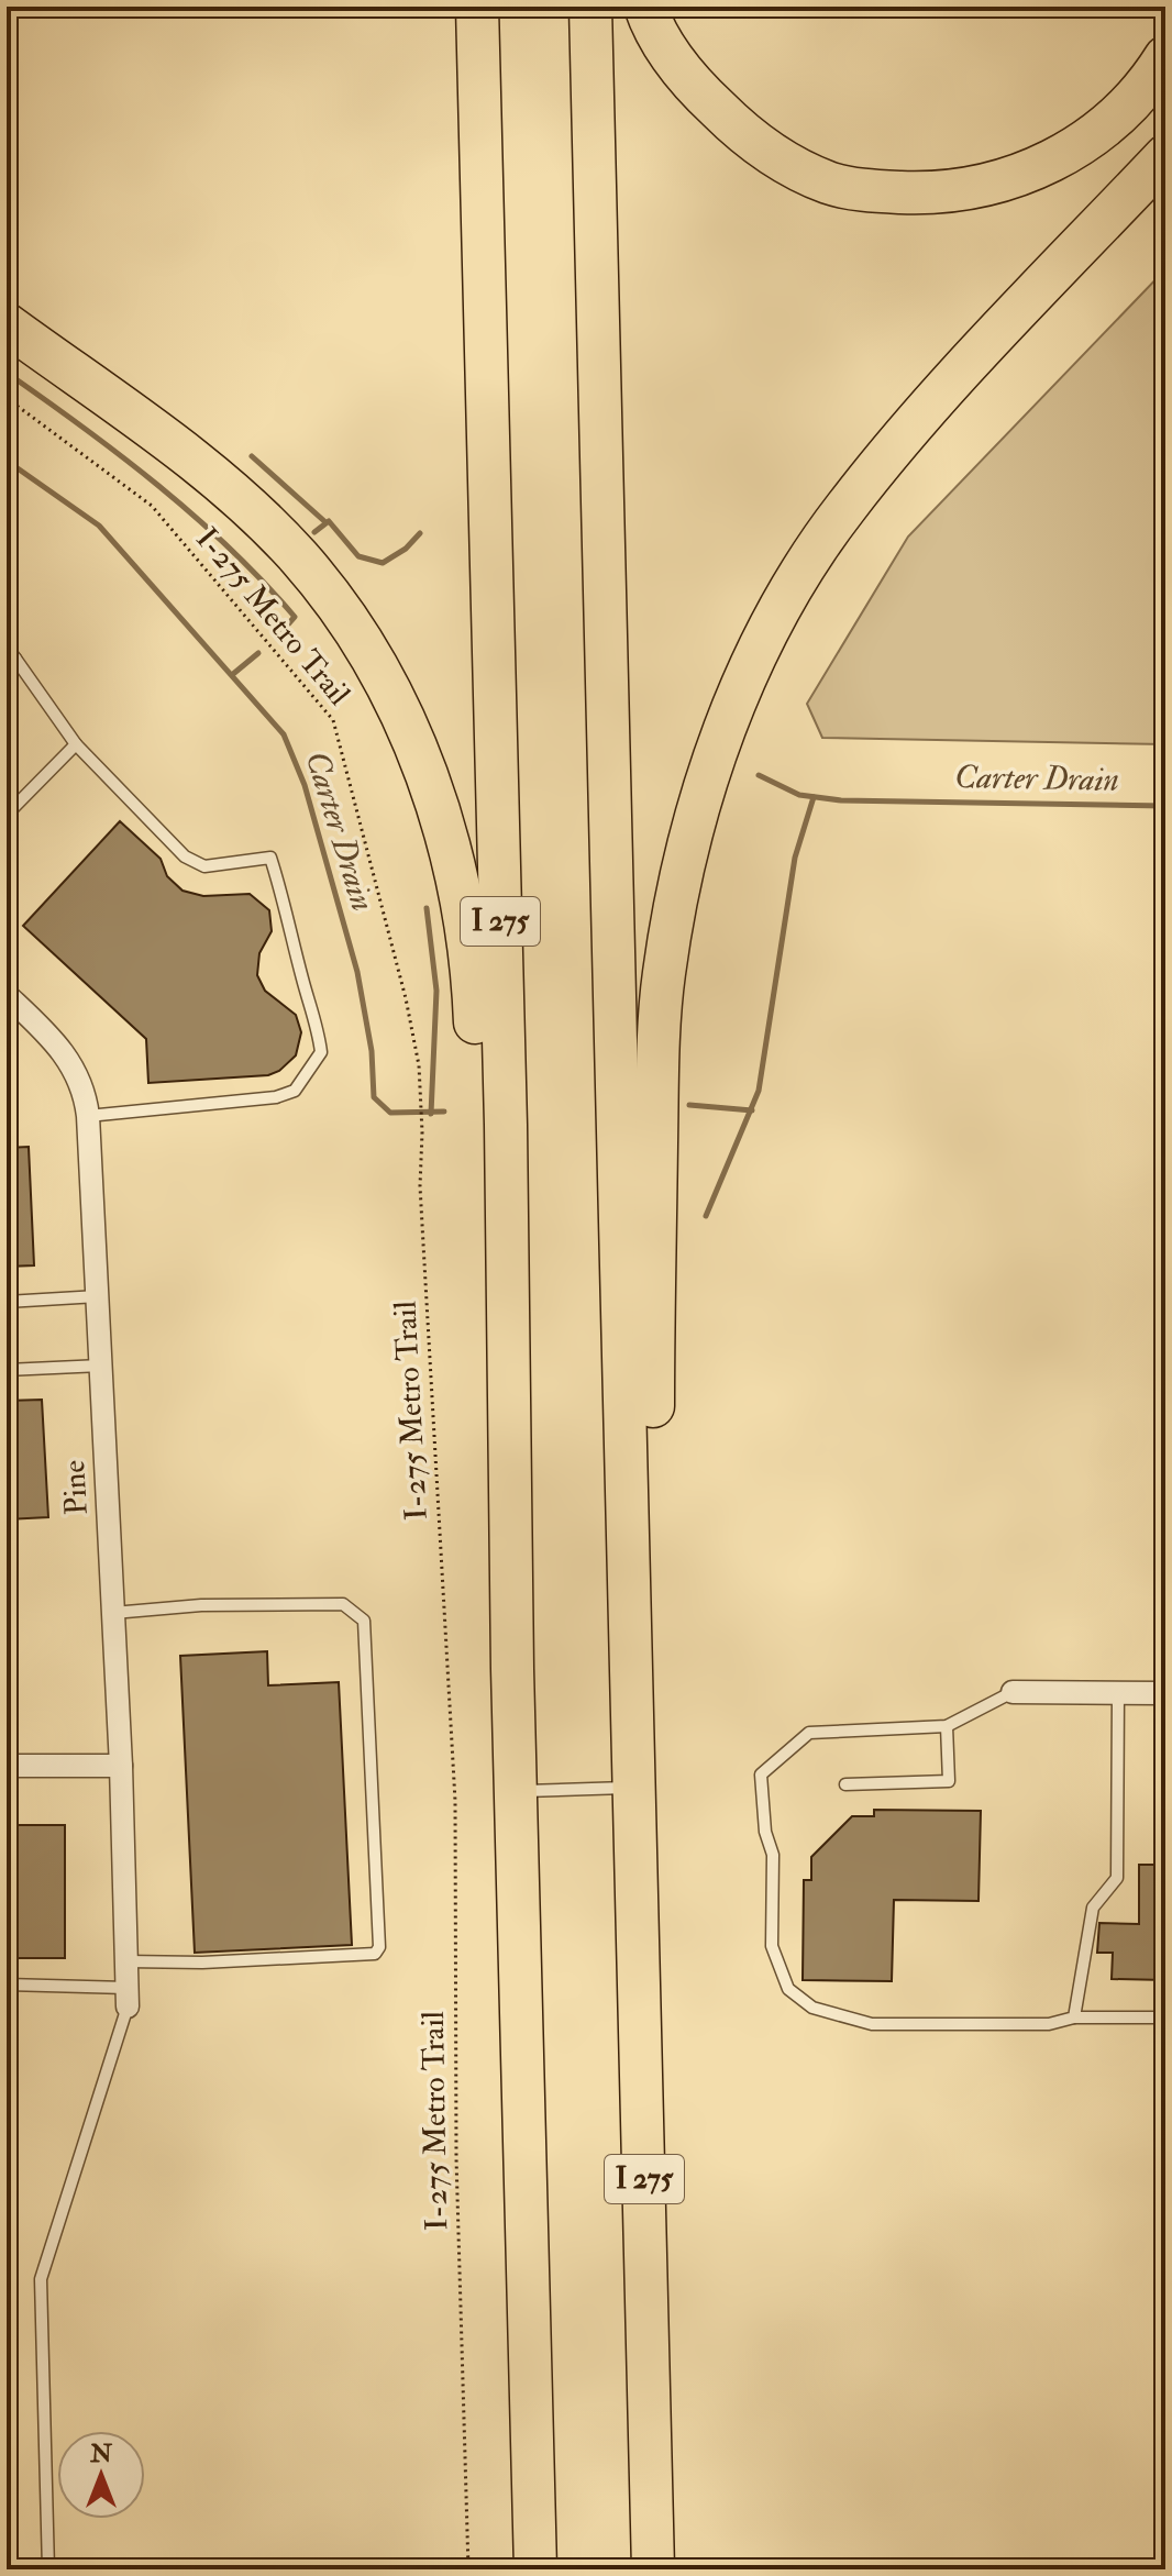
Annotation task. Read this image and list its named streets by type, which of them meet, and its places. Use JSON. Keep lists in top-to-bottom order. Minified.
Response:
{"streets":{"highway":["I 275"],"street":["Pine"],"path":["I-275 Metro Trail"]},"water":["Carter Drain"],"north":"top"}
